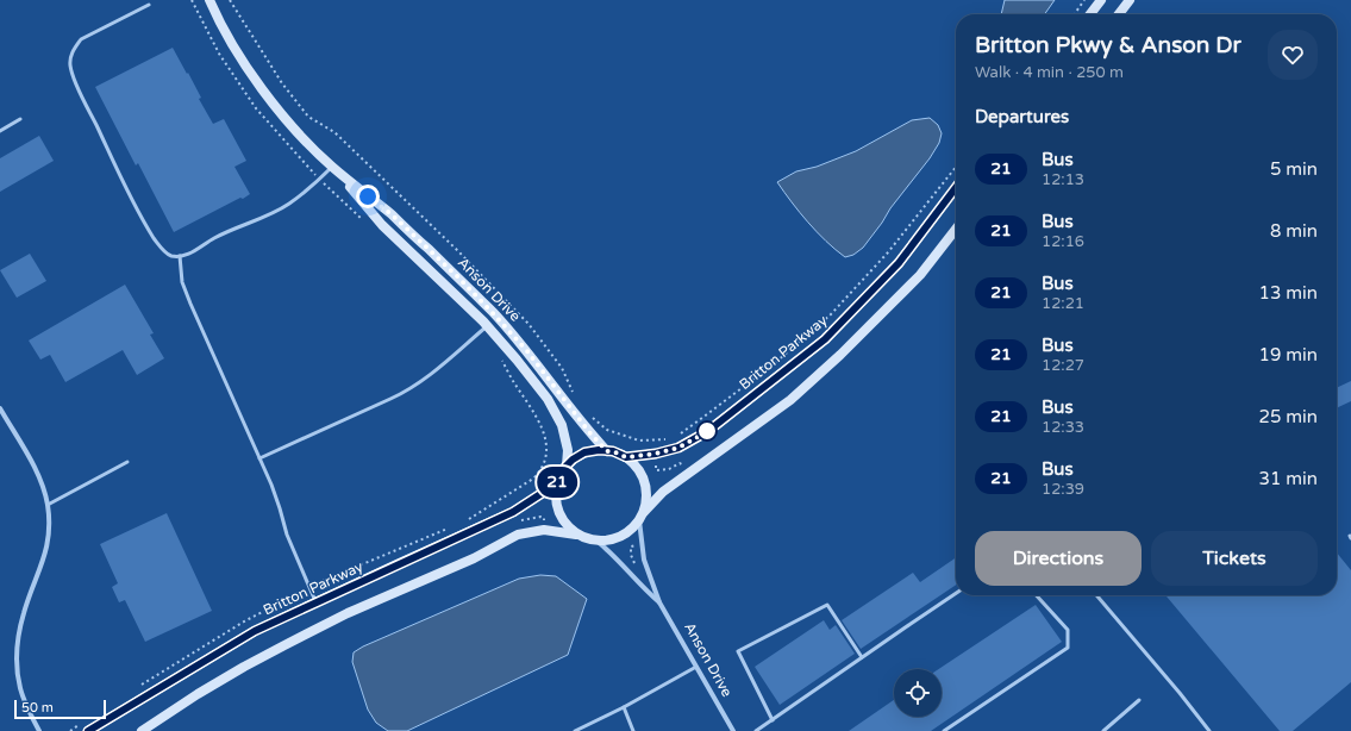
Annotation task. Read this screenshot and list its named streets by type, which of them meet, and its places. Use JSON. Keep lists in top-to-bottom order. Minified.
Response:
{"streets":{"main road":["Anson Drive","Britton Parkway"]},"crossings":[["Anson Drive","Britton Parkway"]],"lines":["bus line 21"],"scale_bar":"50 m","page":{"on_map":"21","heading":[["Britton Pkwy & Anson Dr","Walk · 4 min · 250 m"],"Departures"],"list":[{"mark":"21","name":"Bus","note":"12:13","value":"5 min"},{"mark":"21","name":"Bus","note":"12:16","value":"8 min"},{"mark":"21","name":"Bus","note":"12:21","value":"13 min"},{"mark":"21","name":"Bus","note":"12:27","value":"19 min"},{"mark":"21","name":"Bus","note":"12:33","value":"25 min"},{"mark":"21","name":"Bus","note":"12:39","value":"31 min"}],"buttons":["Directions","Tickets"],"scale":"50 m"}}
